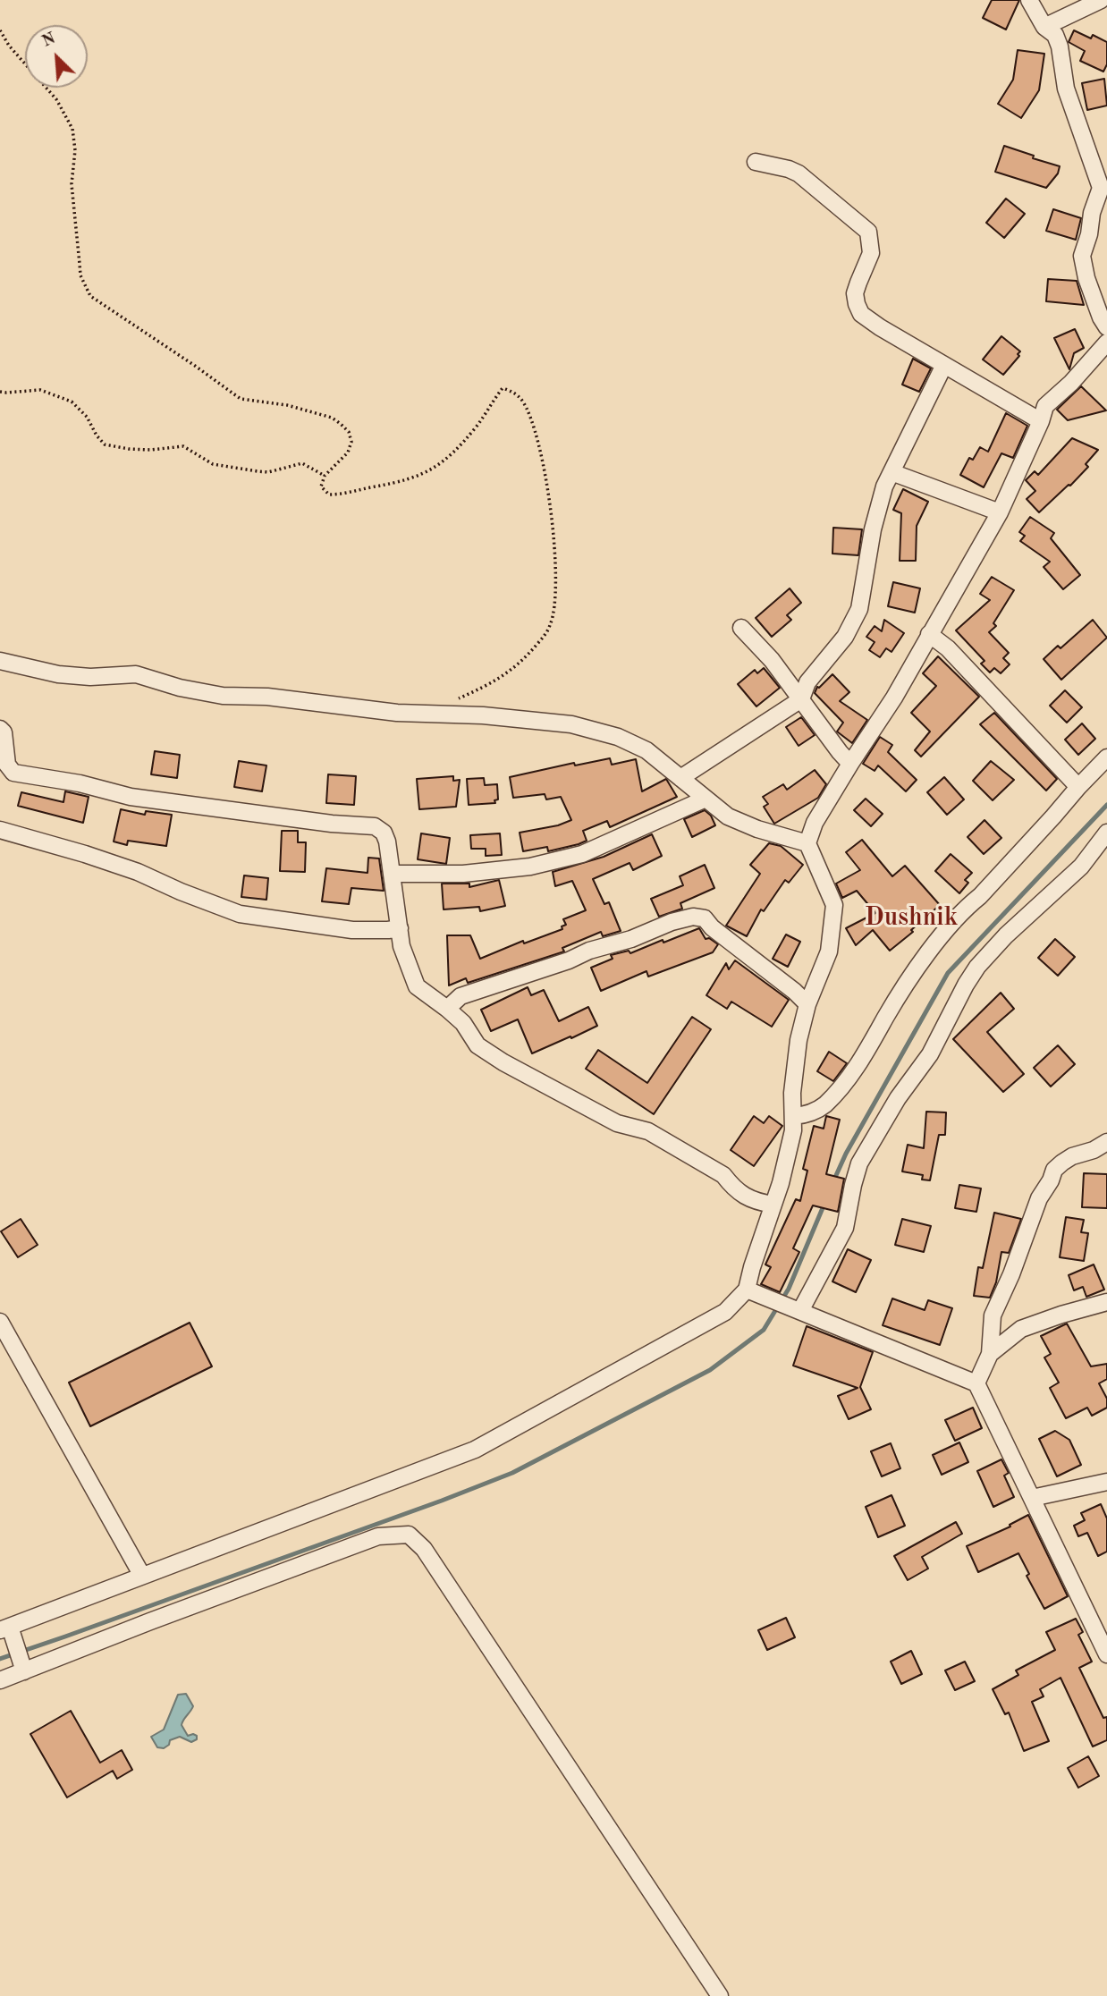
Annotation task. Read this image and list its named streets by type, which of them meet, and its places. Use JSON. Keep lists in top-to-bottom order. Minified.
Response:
{"districts":["Dushnik"],"north":"top left"}
